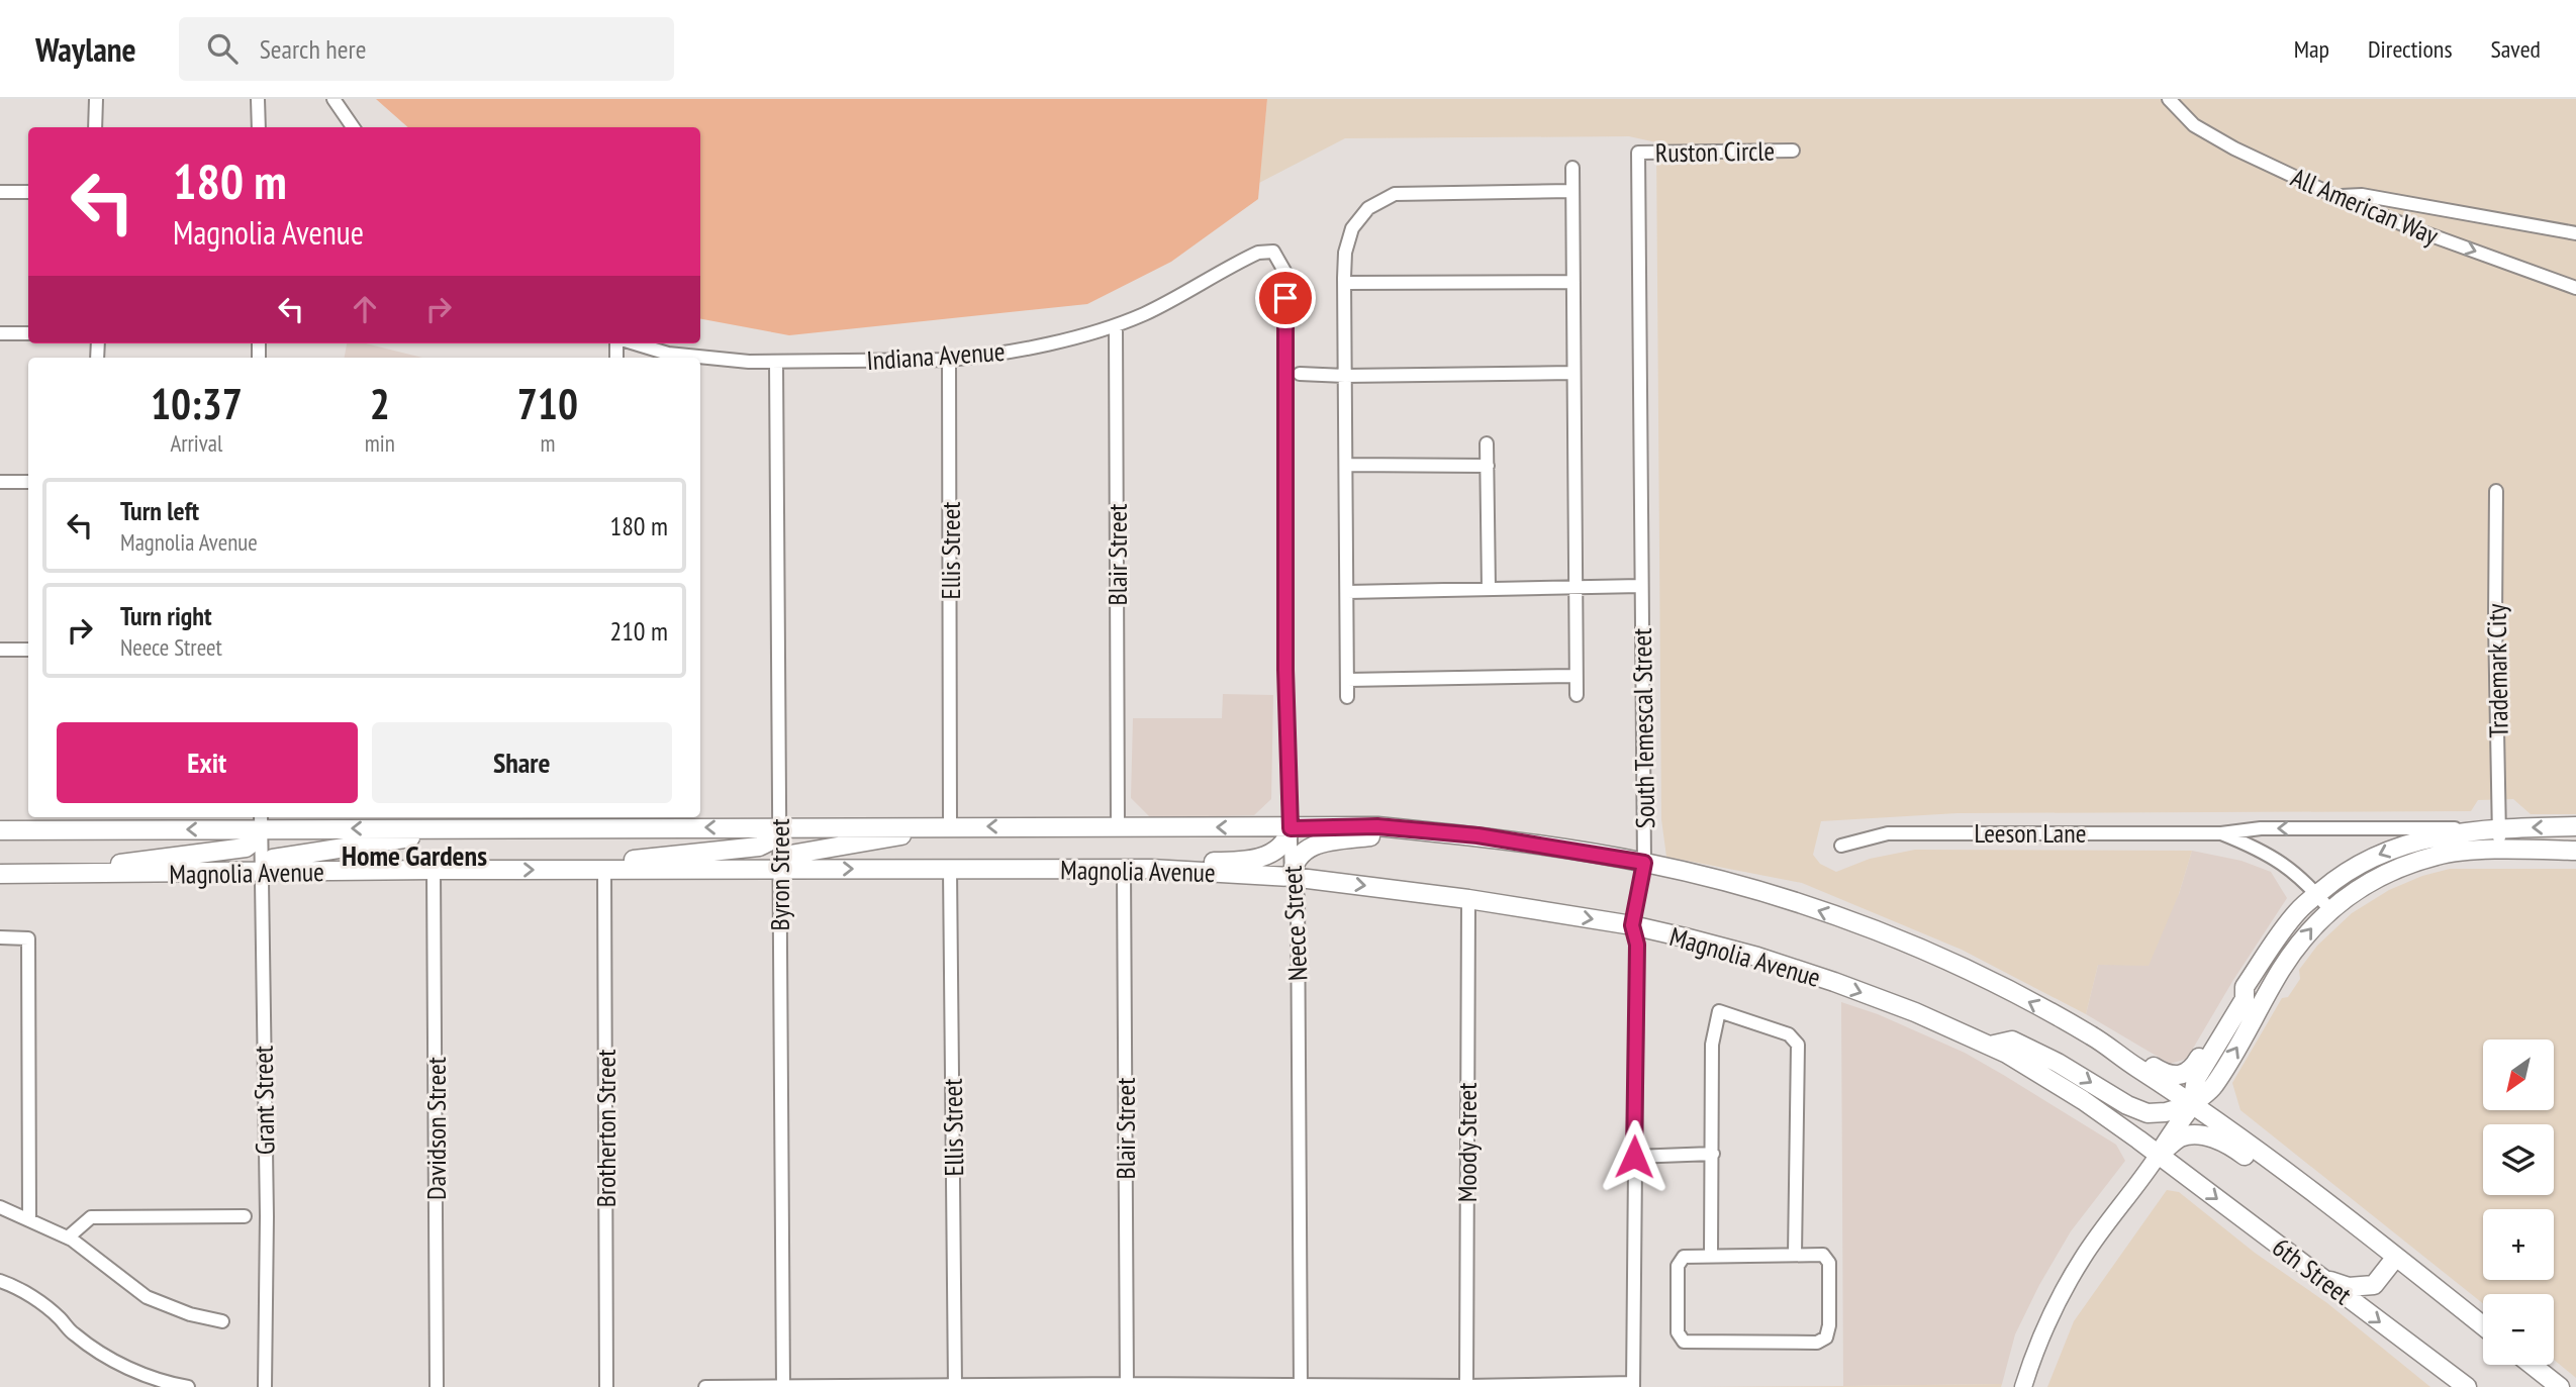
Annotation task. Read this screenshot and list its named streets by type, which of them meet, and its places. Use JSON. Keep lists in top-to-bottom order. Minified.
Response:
{"streets":{"main road":["Magnolia Avenue","6th Street"],"street":["Ruston Circle","All American Way","Indiana Avenue","Ellis Street","Blair Street","Trademark City","South Temescal Street","Leeson Lane","Byron Street","Neece Street","Grant Street","Davidson Street","Brotherton Street","Moody Street"]},"crossings":[["Ruston Circle","South Temescal Street"],["Indiana Avenue","Ellis Street"],["Indiana Avenue","Blair Street"],["Indiana Avenue","Byron Street"],["Indiana Avenue","Neece Street"],["Ellis Street","Magnolia Avenue"],["Blair Street","Magnolia Avenue"],["Trademark City","Leeson Lane"],["South Temescal Street","Magnolia Avenue"],["Magnolia Avenue","Byron Street"],["Magnolia Avenue","Neece Street"],["Magnolia Avenue","Grant Street"],["Magnolia Avenue","Davidson Street"],["Magnolia Avenue","Brotherton Street"],["Magnolia Avenue","Moody Street"],["Magnolia Avenue","6th Street"]],"districts":["Home Gardens"],"north":"bottom left","page":{"header":"Waylane","search":"Search here","nav":["Map","Directions","Saved"],"turn":["180 m","Magnolia Avenue"],"eta":["10:37","Arrival","2","min","710","m"],"list":[{"name":"Turn left","note":"Magnolia Avenue","value":"180 m"},{"name":"Turn right","note":"Neece Street","value":"210 m"}],"buttons":["Exit","Share"],"map_buttons":["+","−"]}}
